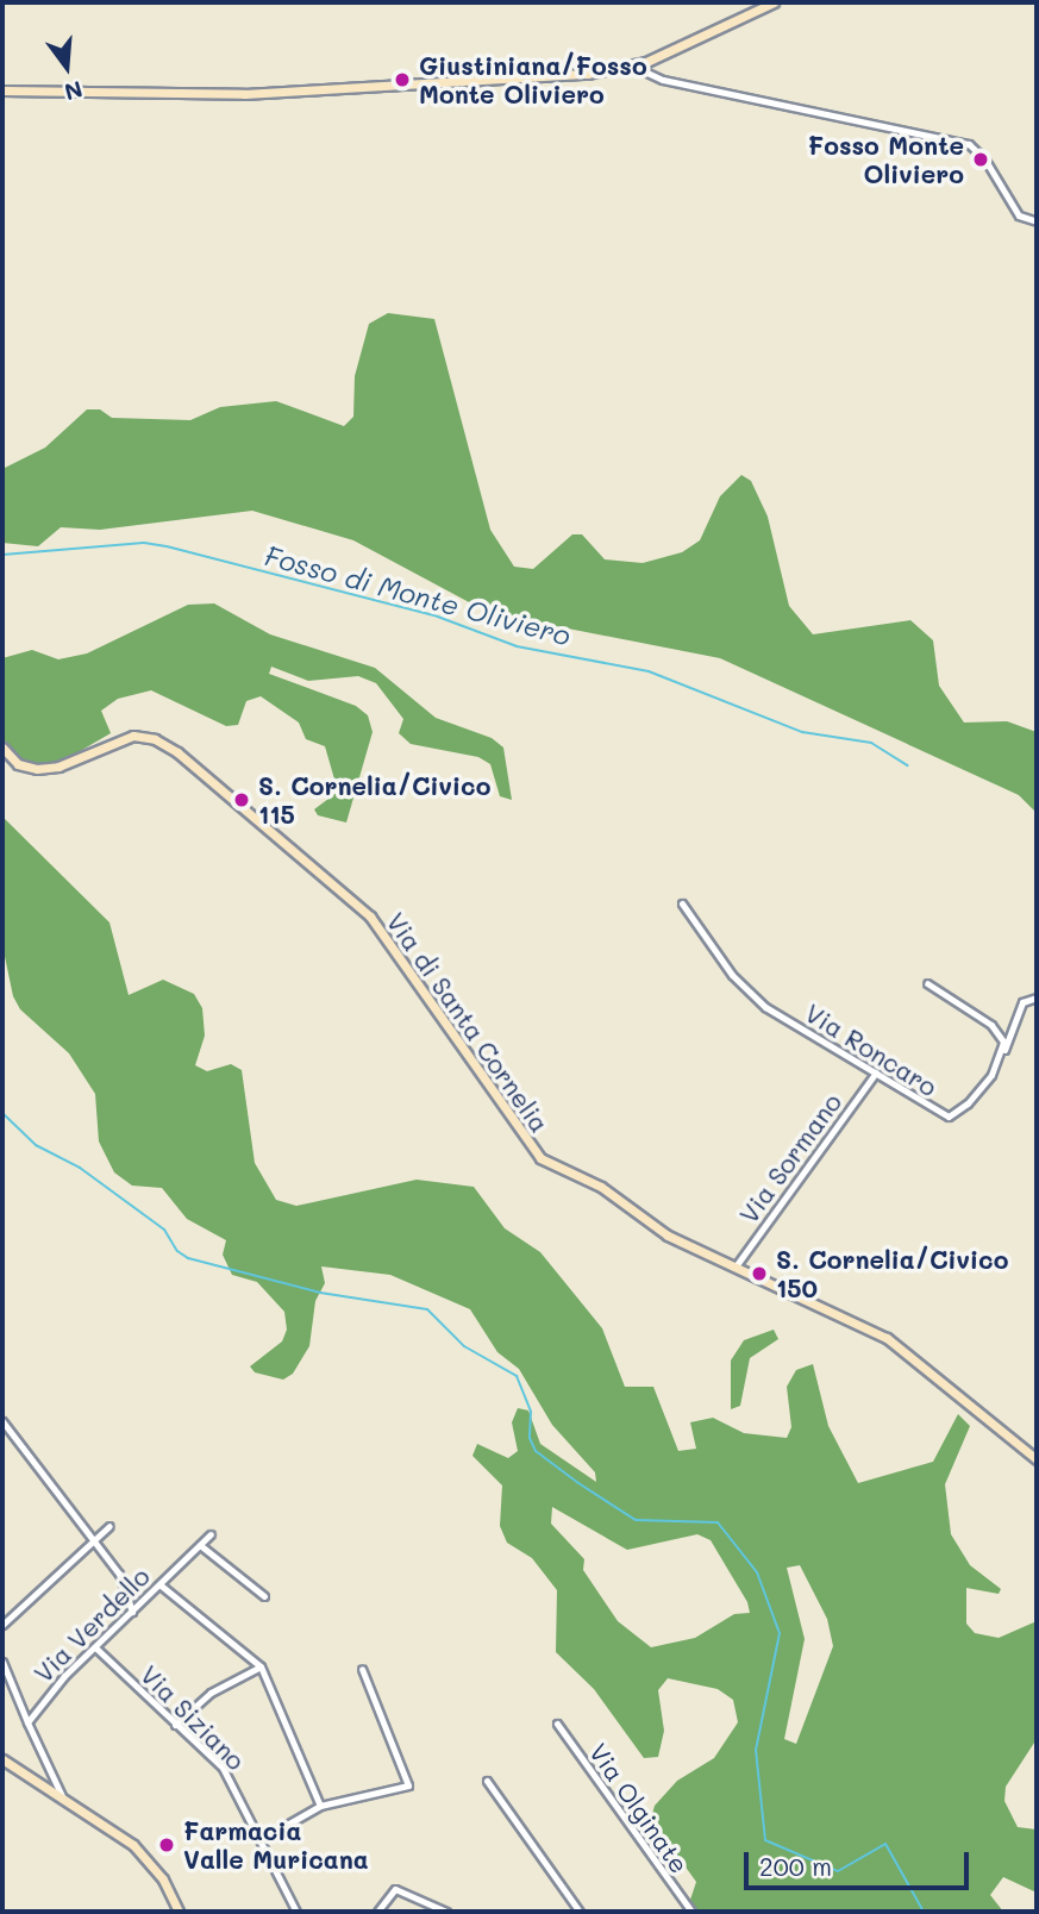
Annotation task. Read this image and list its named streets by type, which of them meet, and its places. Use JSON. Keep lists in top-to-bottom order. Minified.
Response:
{"streets":{"street":["Via di Santa Cornelia","Via Roncaro","Via Sormano","Via Verdello","Via Siziano","Via Olginate"]},"crossings":[["Via di Santa Cornelia","Via Sormano"],["Via Roncaro","Via Sormano"],["Via Verdello","Via Siziano"]],"water":["Fosso di Monte Oliviero"],"places":["Giustiniana/Fosso Monte Oliviero","Fosso Monte Oliviero","S. Cornelia/Civico 115","S. Cornelia/Civico 150","Farmacia Valle Muricana"],"scale_bar":"200 m","north":"bottom"}
